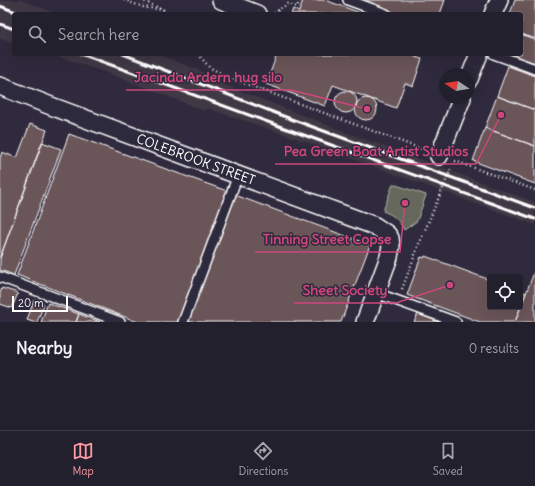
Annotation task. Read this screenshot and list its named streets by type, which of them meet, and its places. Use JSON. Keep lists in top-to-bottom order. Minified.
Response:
{"streets":{"street":["COLEBROOK STREET"]},"places":["Jacinda Ardern hug silo","Pea Green Boat Artist Studios","Tinning Street Copse","Sheet Society"],"scale_bar":"20 m","north":"left","page":{"search":"Search here","scale":"20 m","heading":["Nearby","0 results"],"nav":["Map","Directions","Saved"]}}
